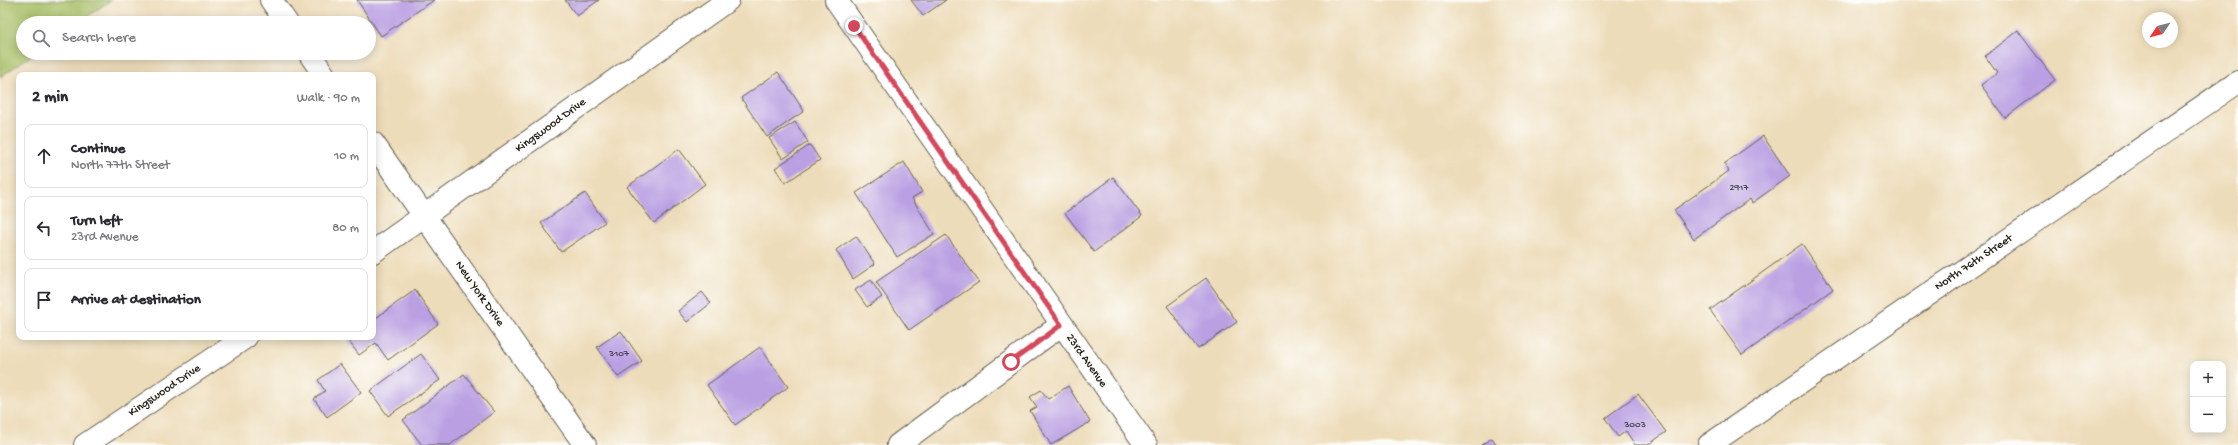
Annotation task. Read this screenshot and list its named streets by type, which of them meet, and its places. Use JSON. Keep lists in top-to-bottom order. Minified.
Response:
{"streets":{"street":["Kingswood Drive","North 76th Street","New York Drive","23rd Avenue"]},"crossings":[["Kingswood Drive","New York Drive"]],"house_numbers":["2917","3107","3003"],"north":"bottom left","page":{"search":"Search here","heading":["2 min","Walk · 90 m"],"list":[["Continue","North 77th Street","10 m"],["Turn left","23rd Avenue","80 m"],"Arrive at destination"],"map_buttons":["+","−"]}}
